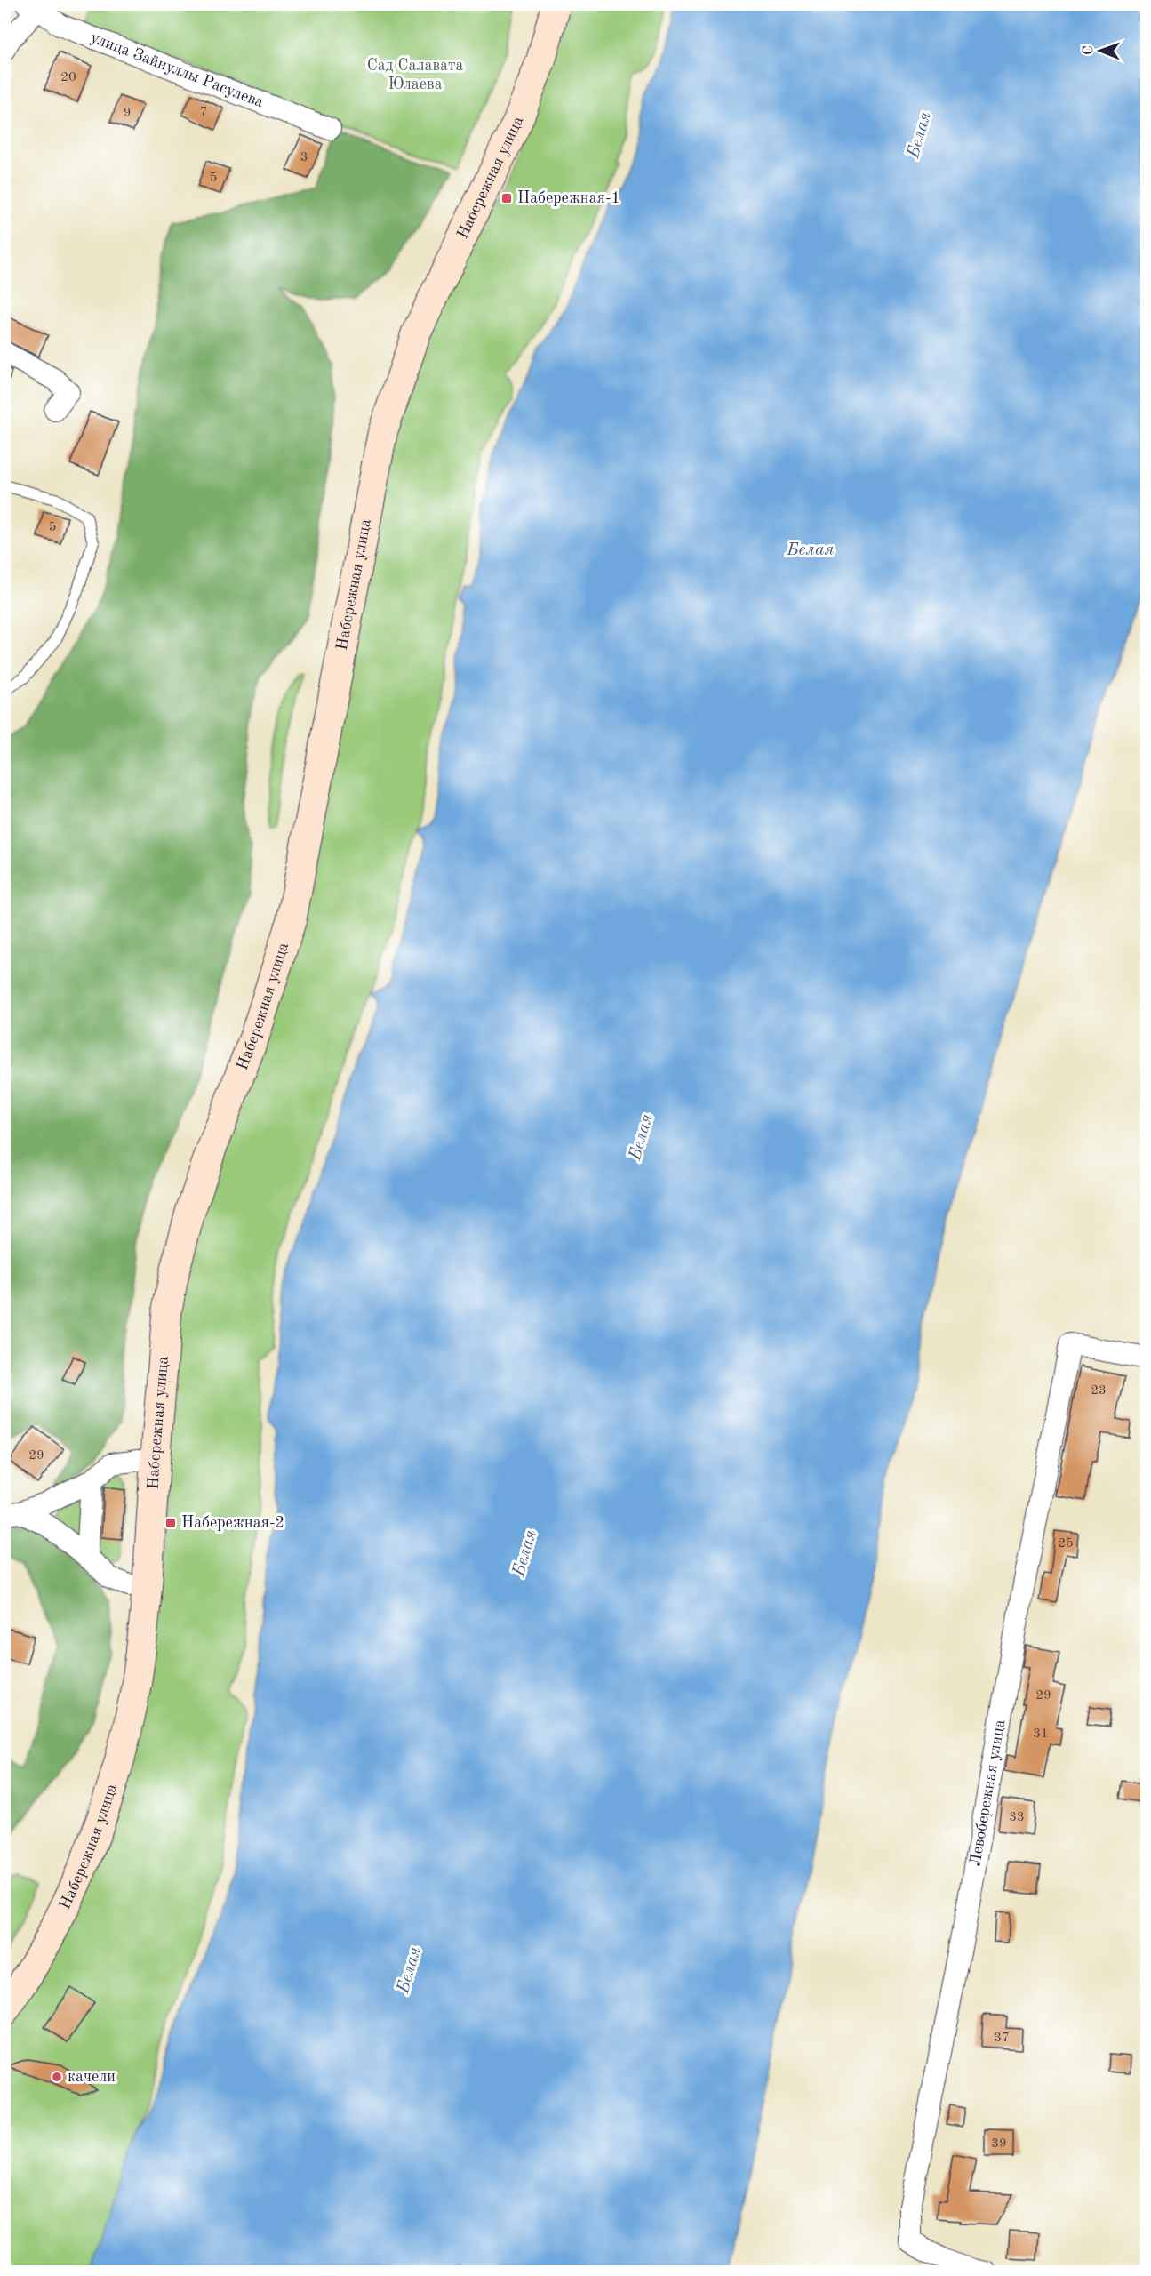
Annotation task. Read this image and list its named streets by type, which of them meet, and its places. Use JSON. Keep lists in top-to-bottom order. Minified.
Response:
{"streets":{"street":["улица Зайнуллы Расулева","Набережная улица","Левобережная улица"]},"water":["Белая"],"parks":["Сад Салавата Юлаева"],"places":{"transit":["Набережная-1","Набережная-2"],"other":["качели"]},"house_numbers":["20","7","9","3","5","5","23","29","25","29","31","33","37","39"],"north":"left"}
